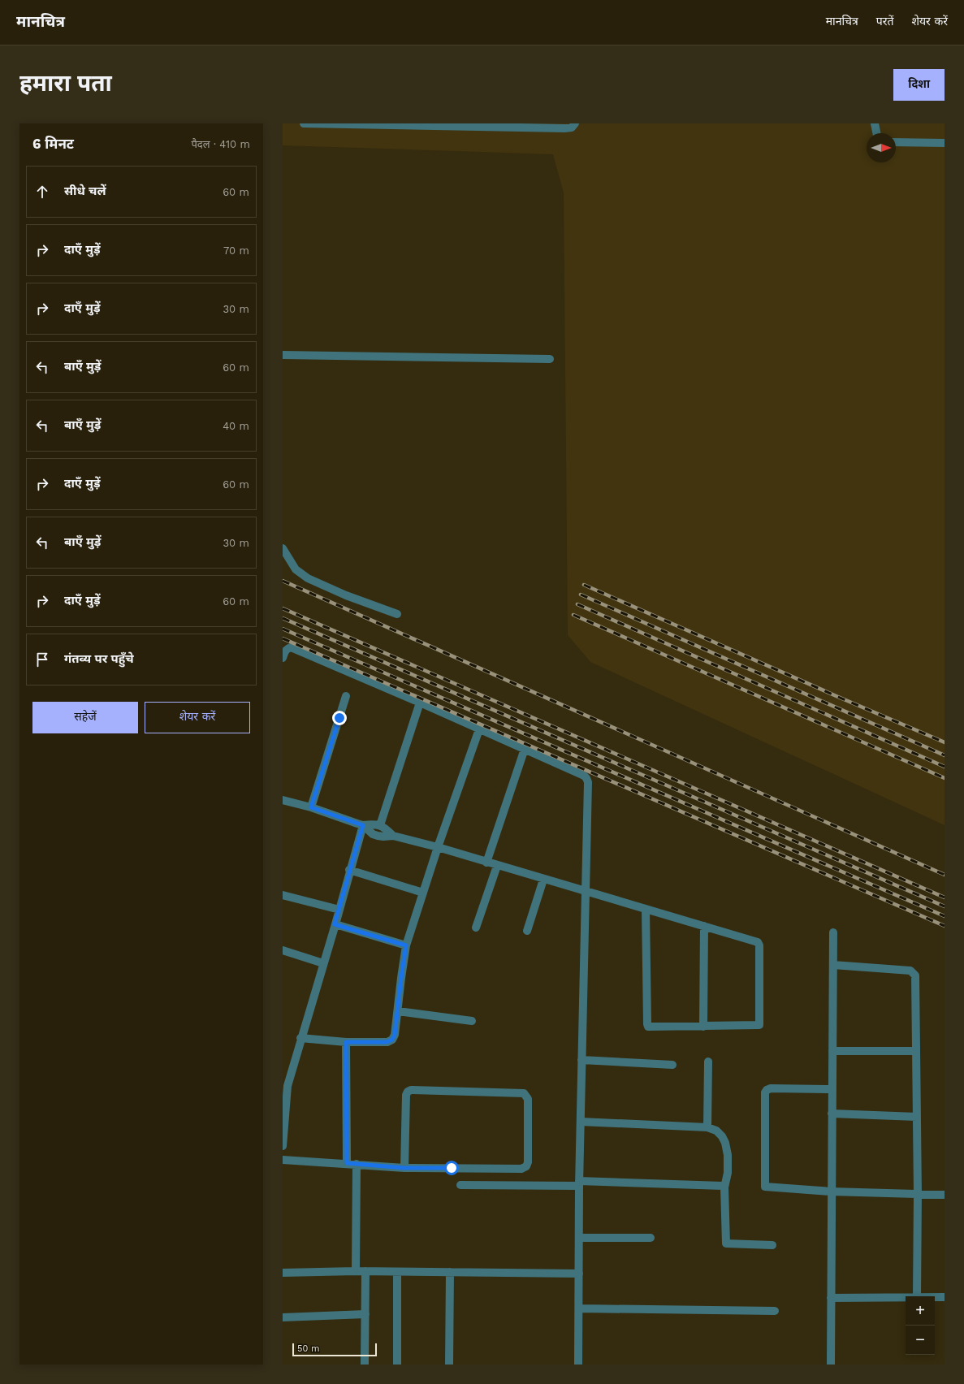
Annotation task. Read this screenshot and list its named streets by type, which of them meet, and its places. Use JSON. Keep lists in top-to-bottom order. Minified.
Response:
{"scale_bar":"50 m","north":"right","page":{"header":"मानचित्र","nav":["मानचित्र","परतें","शेयर करें"],"buttons":["दिशा",["सहेजें","शेयर करें"]],"title":"हमारा पता","heading":["6 मिनट","पैदल · 410 m"],"list":[["सीधे चलें","60 m"],["दाएँ मुड़ें","70 m"],["दाएँ मुड़ें","30 m"],["बाएँ मुड़ें","60 m"],["बाएँ मुड़ें","40 m"],["दाएँ मुड़ें","60 m"],["बाएँ मुड़ें","30 m"],["दाएँ मुड़ें","60 m"],"गंतव्य पर पहुँचे"],"map_buttons":["+","−"],"scale":"50 m"}}
